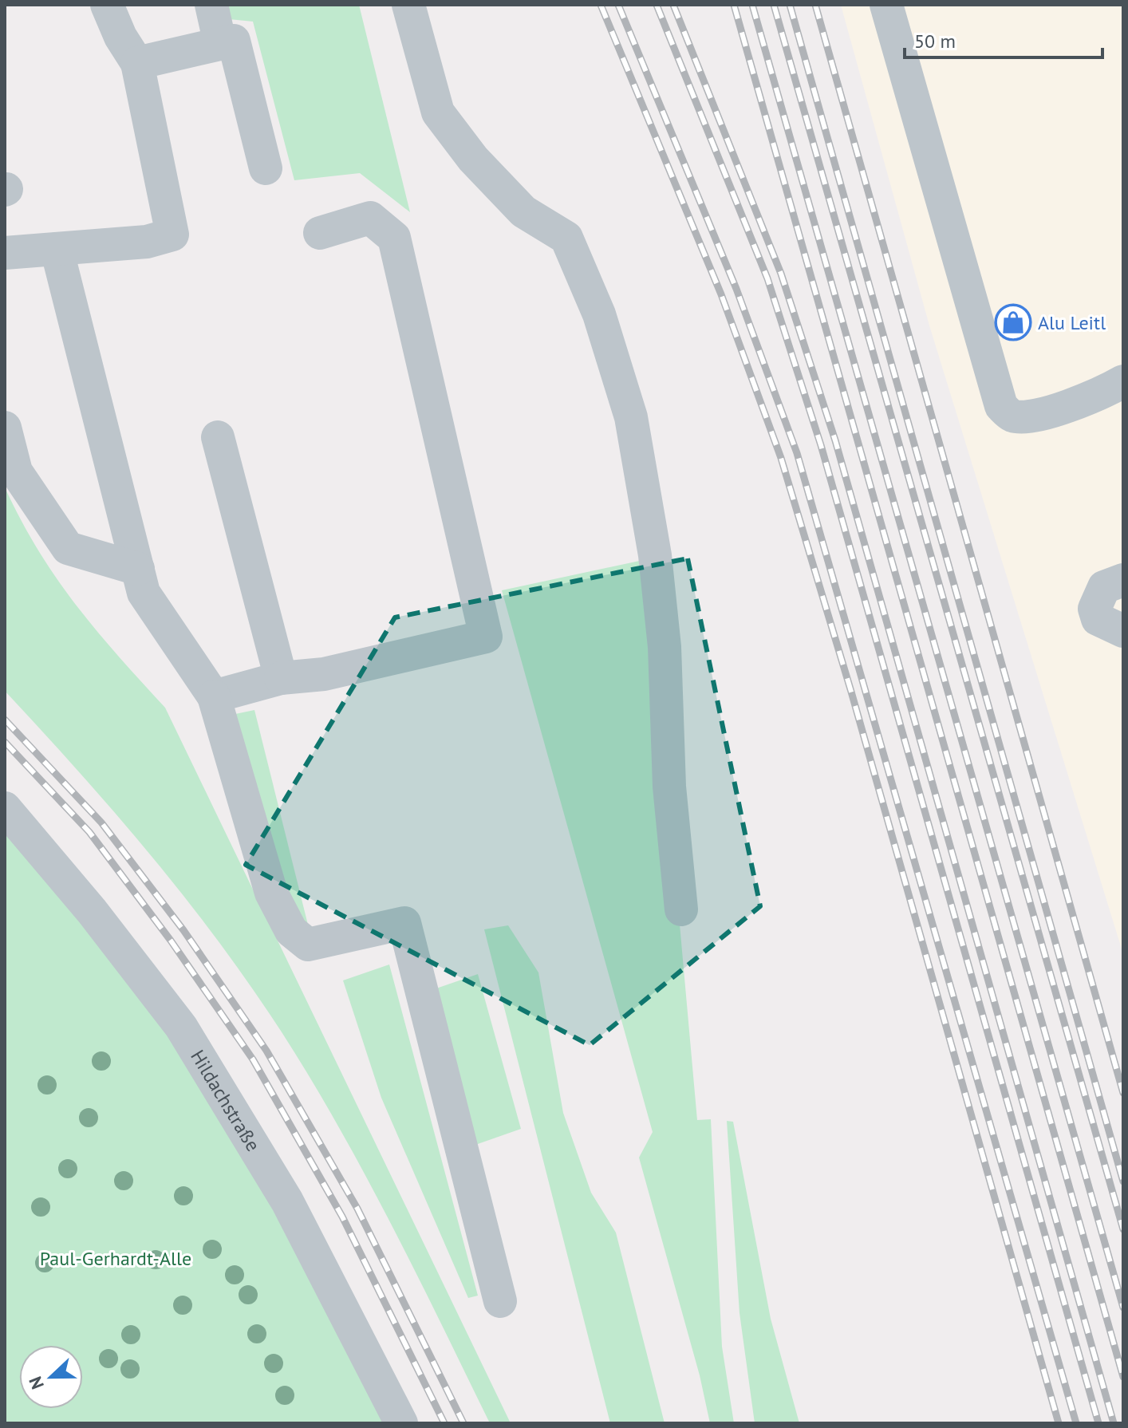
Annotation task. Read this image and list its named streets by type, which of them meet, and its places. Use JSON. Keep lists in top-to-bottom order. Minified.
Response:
{"streets":{"lane":["Hildachstraße"]},"parks":["Paul-Gerhardt-Alle"],"places":{"shop":["Alu Leitl"]},"scale_bar":"50 m","north":"left"}
